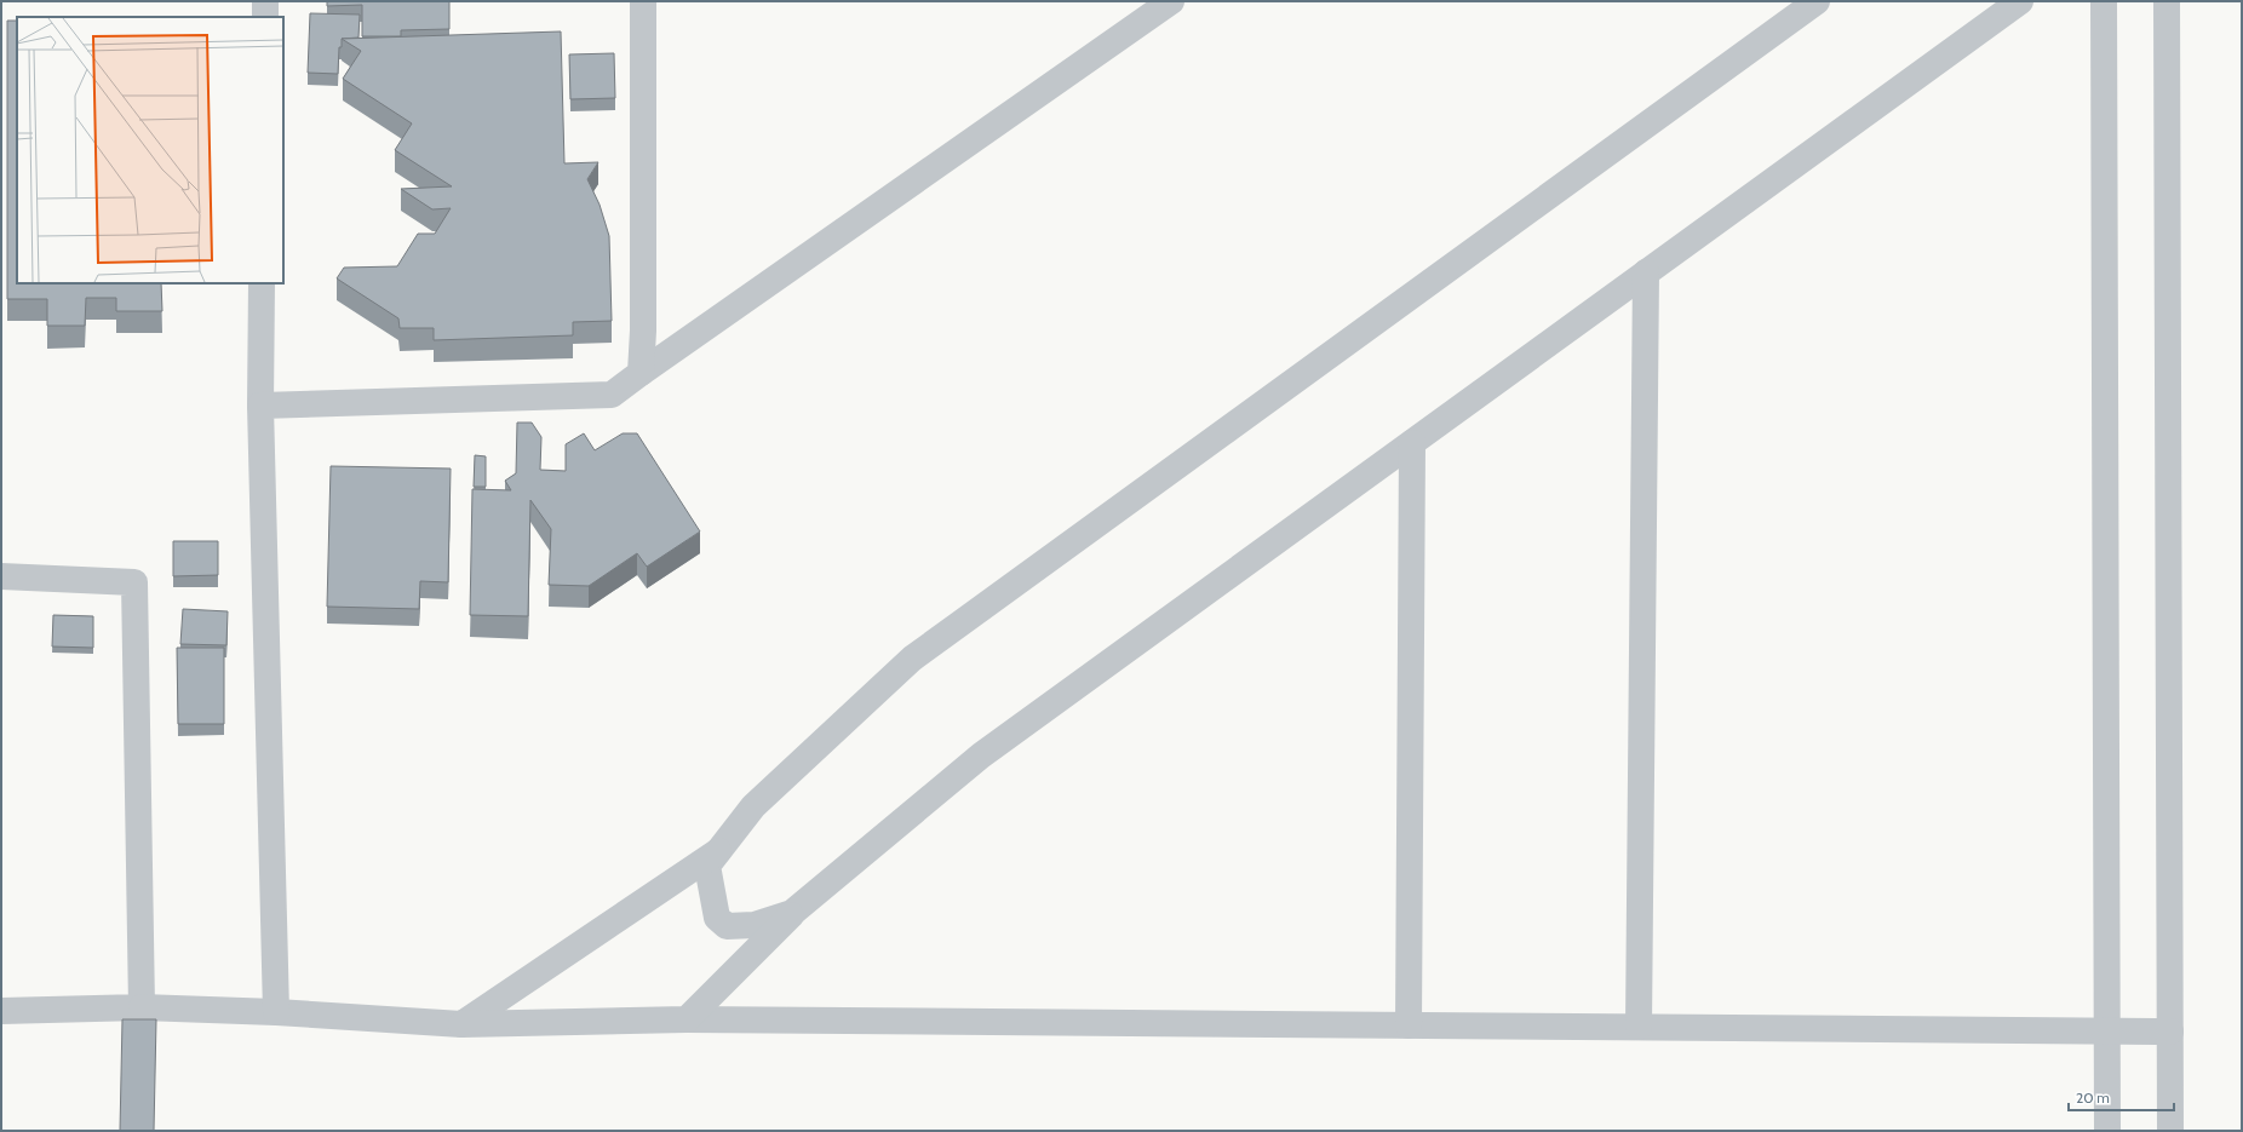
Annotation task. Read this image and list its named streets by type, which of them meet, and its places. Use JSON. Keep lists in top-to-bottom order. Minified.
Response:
{"scale_bar":"20 m"}
